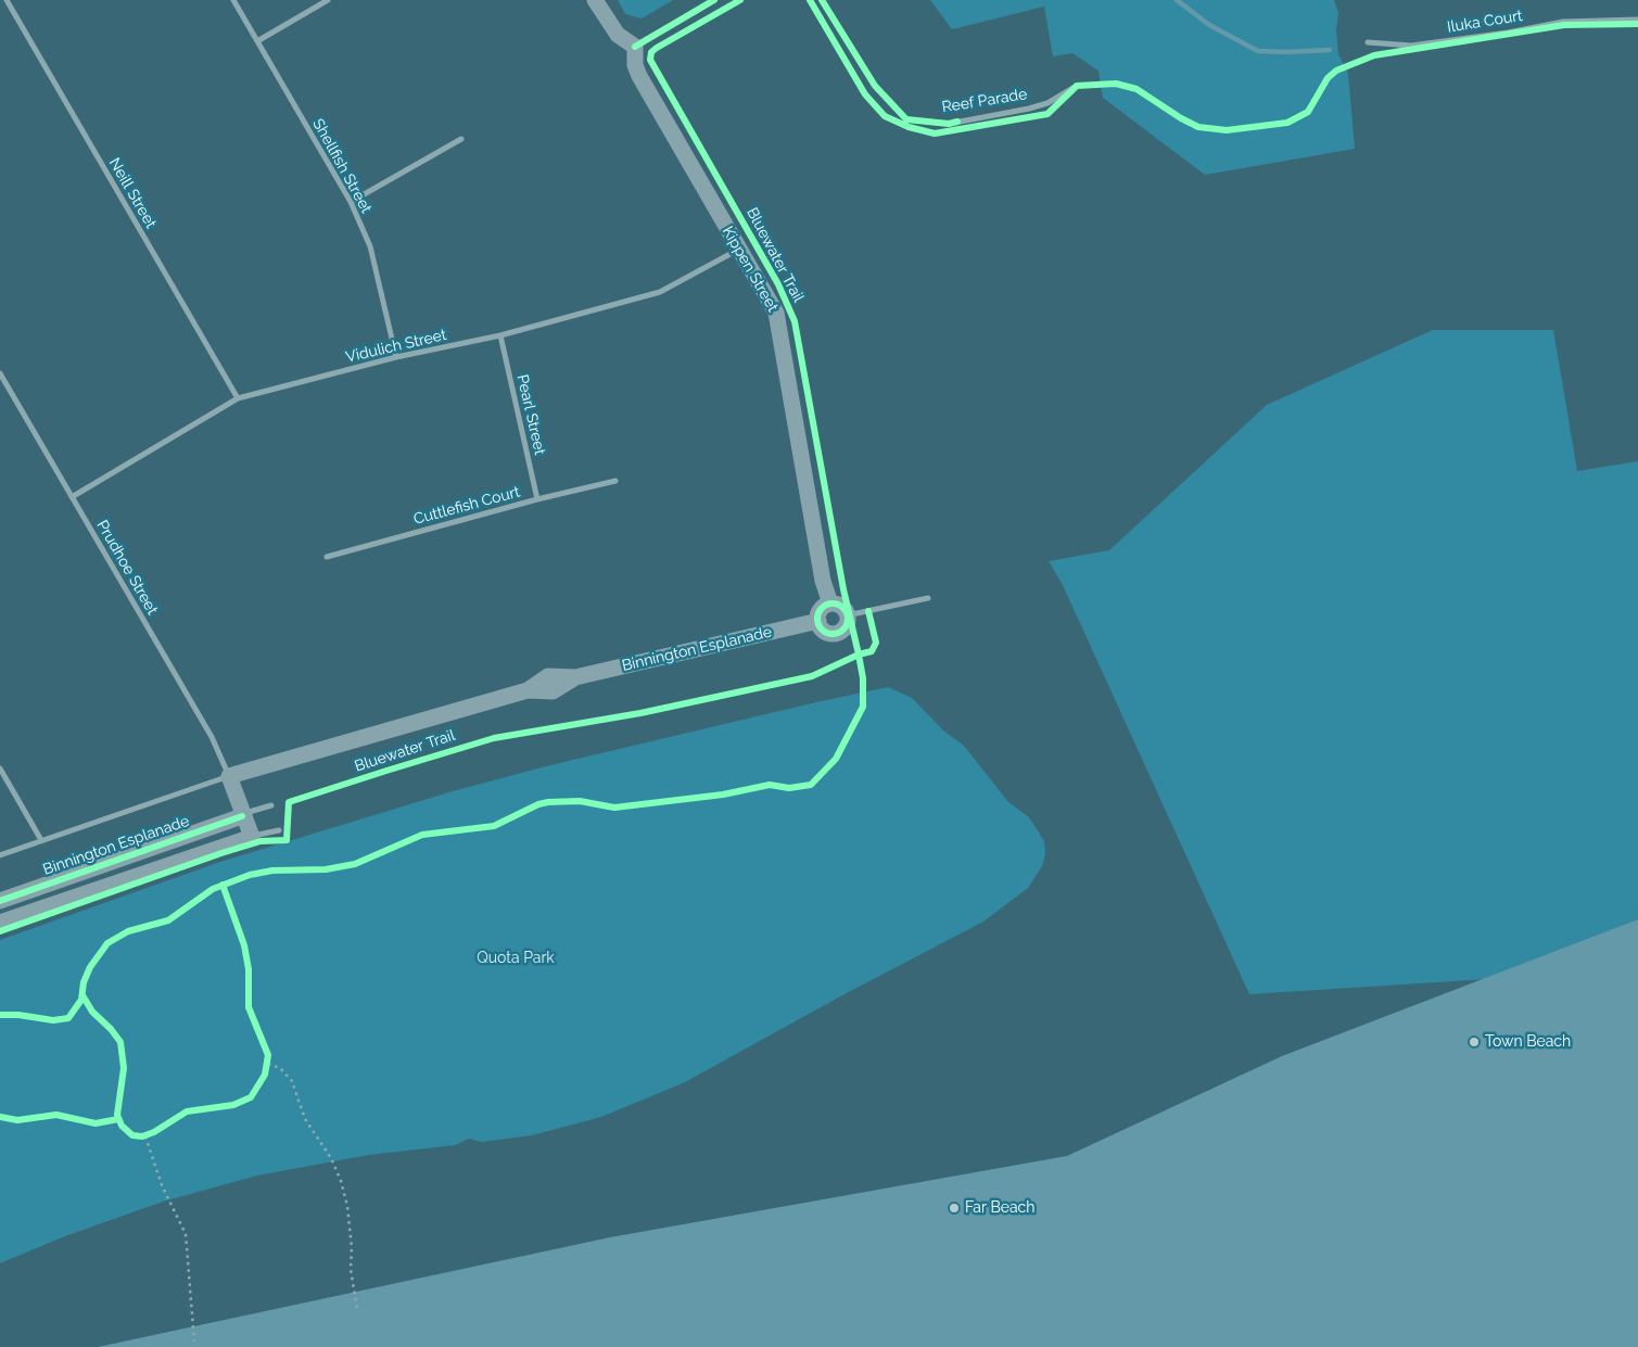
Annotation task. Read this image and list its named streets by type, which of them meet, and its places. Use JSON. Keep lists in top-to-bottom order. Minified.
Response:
{"streets":{"street":["Iluka Court","Reef Parade","Shellfish Street","Neill Street","Kippen Street","Vidulich Street","Pearl Street","Cuttlefish Court","Prudhoe Street","Binnington Esplanade"],"cycle path":["Bluewater Trail"]},"crossings":[["Shellfish Street","Vidulich Street"],["Neill Street","Vidulich Street"],["Kippen Street","Vidulich Street"],["Kippen Street","Binnington Esplanade"],["Vidulich Street","Pearl Street"],["Vidulich Street","Prudhoe Street"],["Pearl Street","Cuttlefish Court"],["Prudhoe Street","Binnington Esplanade"]],"parks":["Quota Park"],"places":["Town Beach","Far Beach"]}
